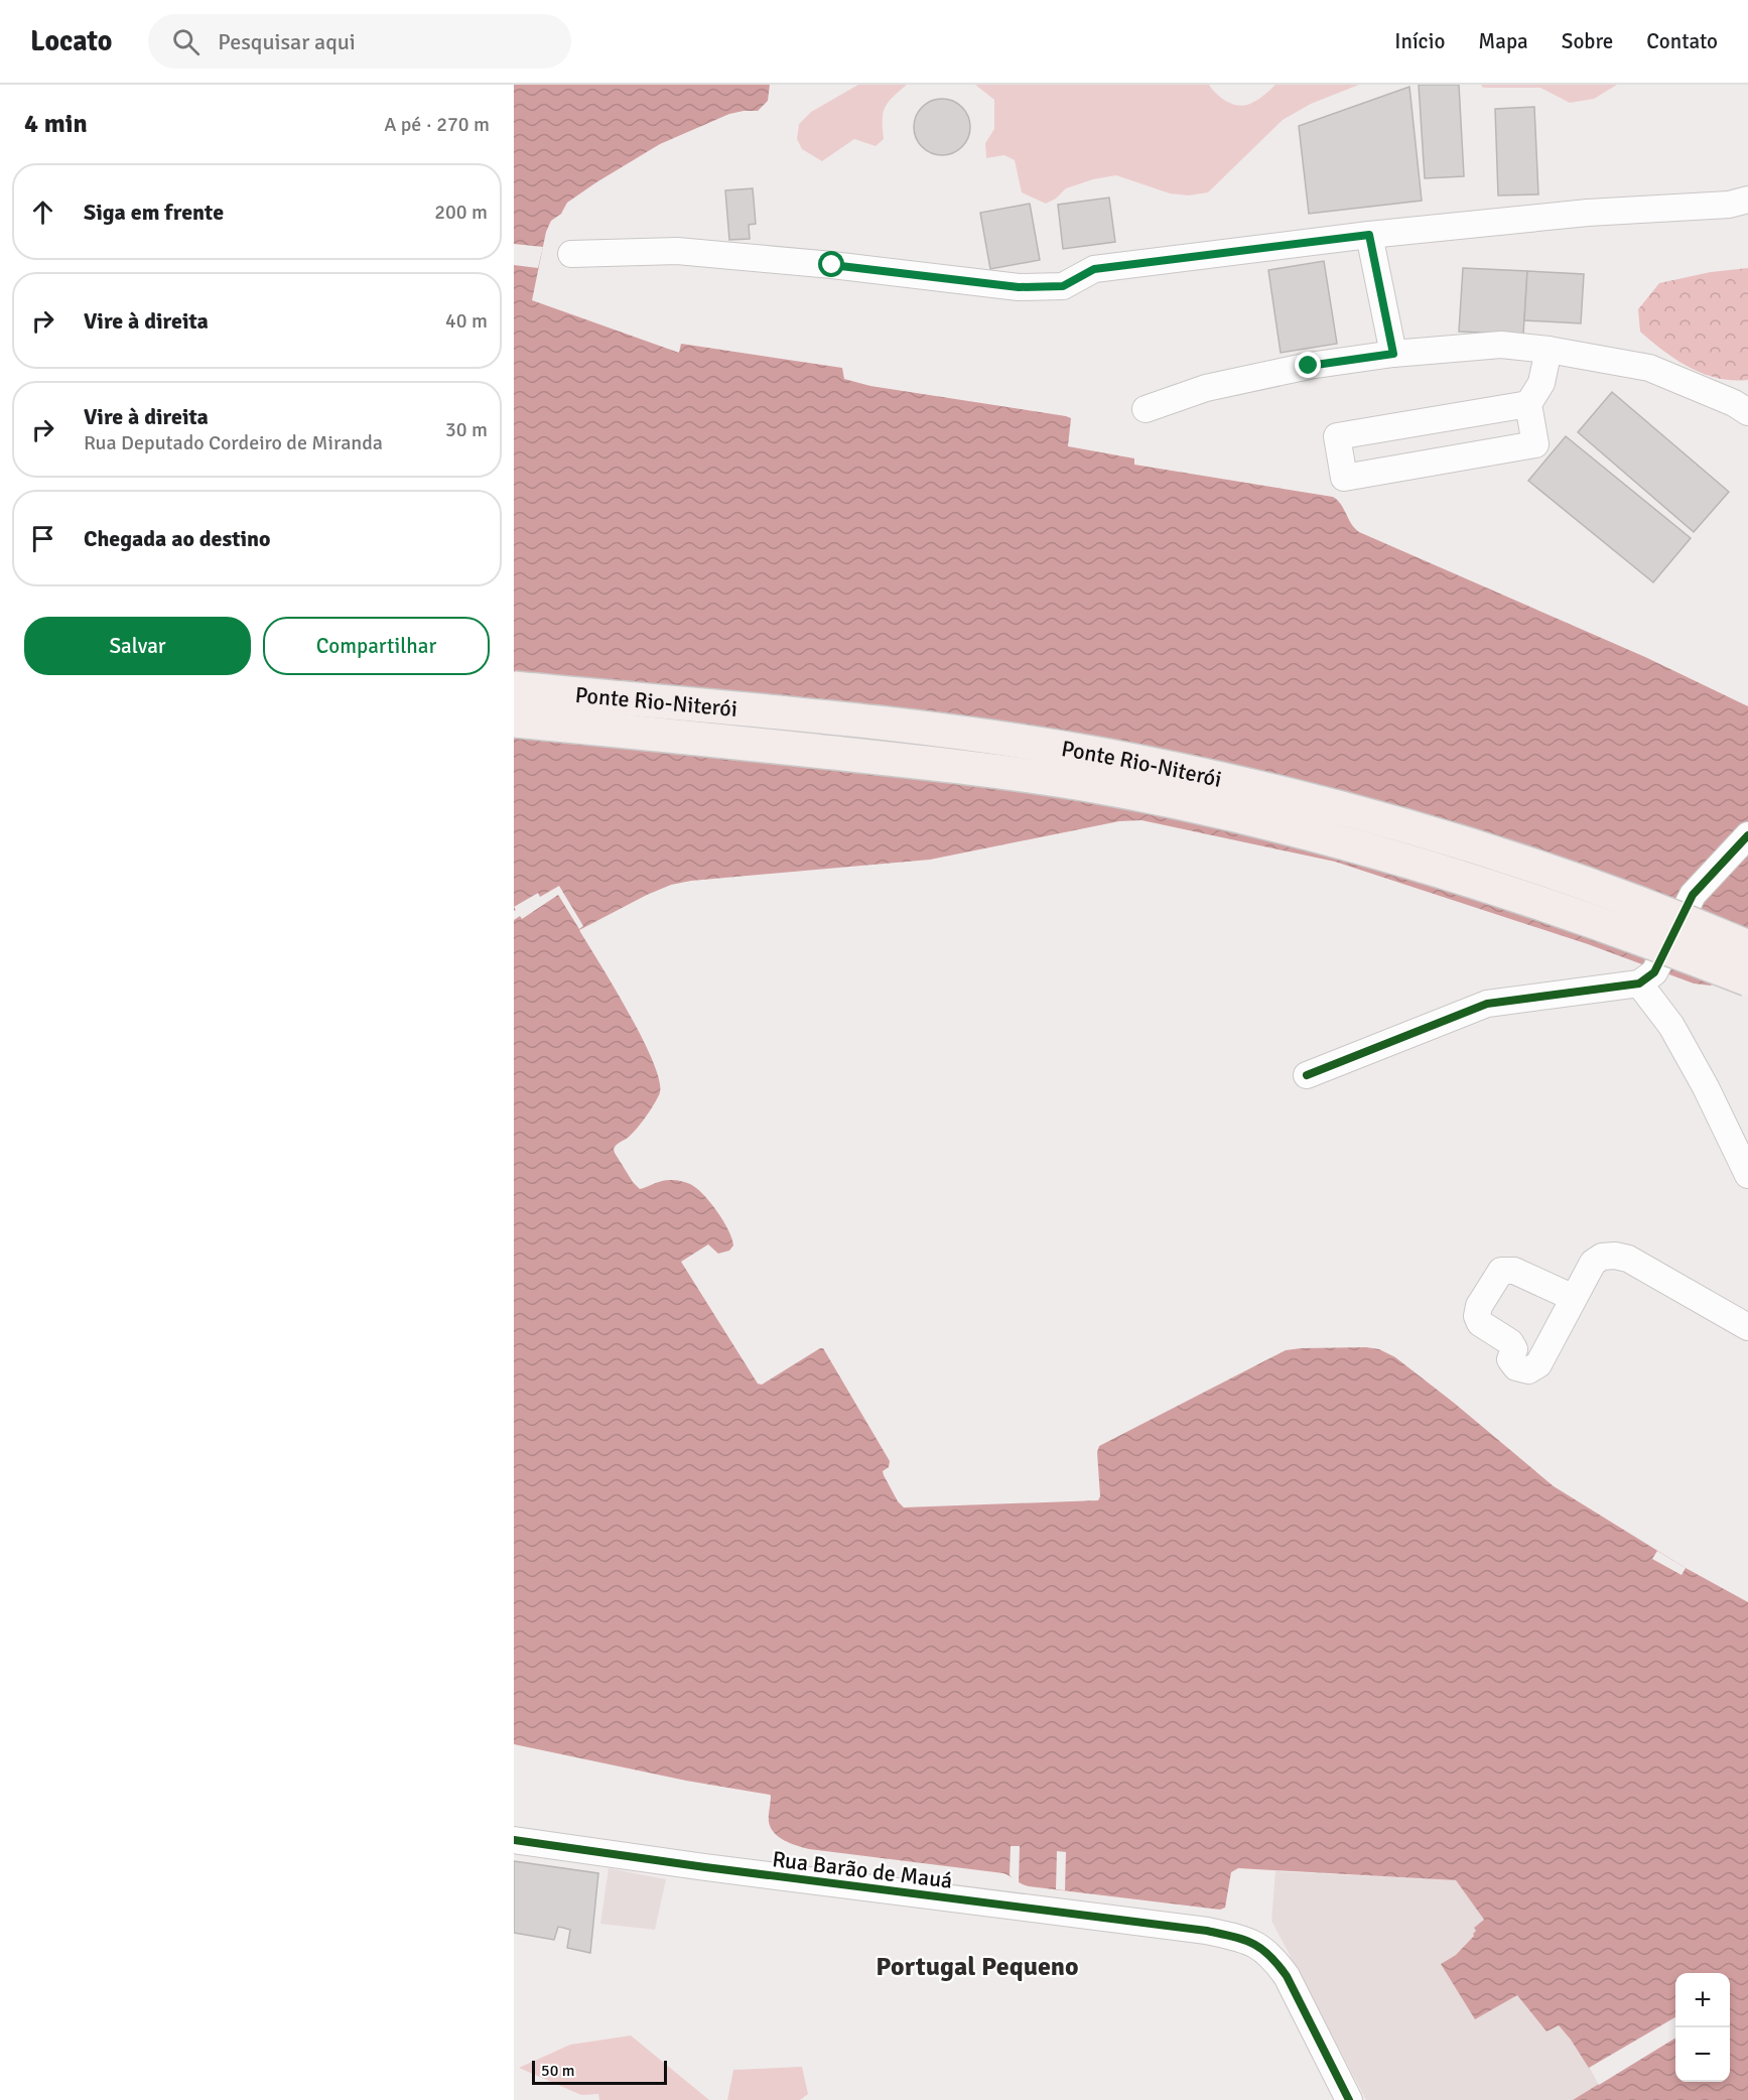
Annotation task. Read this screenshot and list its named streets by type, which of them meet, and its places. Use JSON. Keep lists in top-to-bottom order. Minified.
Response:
{"streets":{"highway":["Ponte Rio-Niterói"],"street":["Rua Barão de Mauá"]},"districts":["Portugal Pequeno"],"scale_bar":"50 m","page":{"header":"Locato","search":"Pesquisar aqui","nav":["Início","Mapa","Sobre","Contato"],"heading":["4 min","A pé · 270 m"],"list":[["Siga em frente","200 m"],["Vire à direita","40 m"],["Vire à direita","Rua Deputado Cordeiro de Miranda","30 m"],"Chegada ao destino"],"buttons":["Salvar","Compartilhar"],"map_buttons":["+","−"],"scale":"50 m"}}
